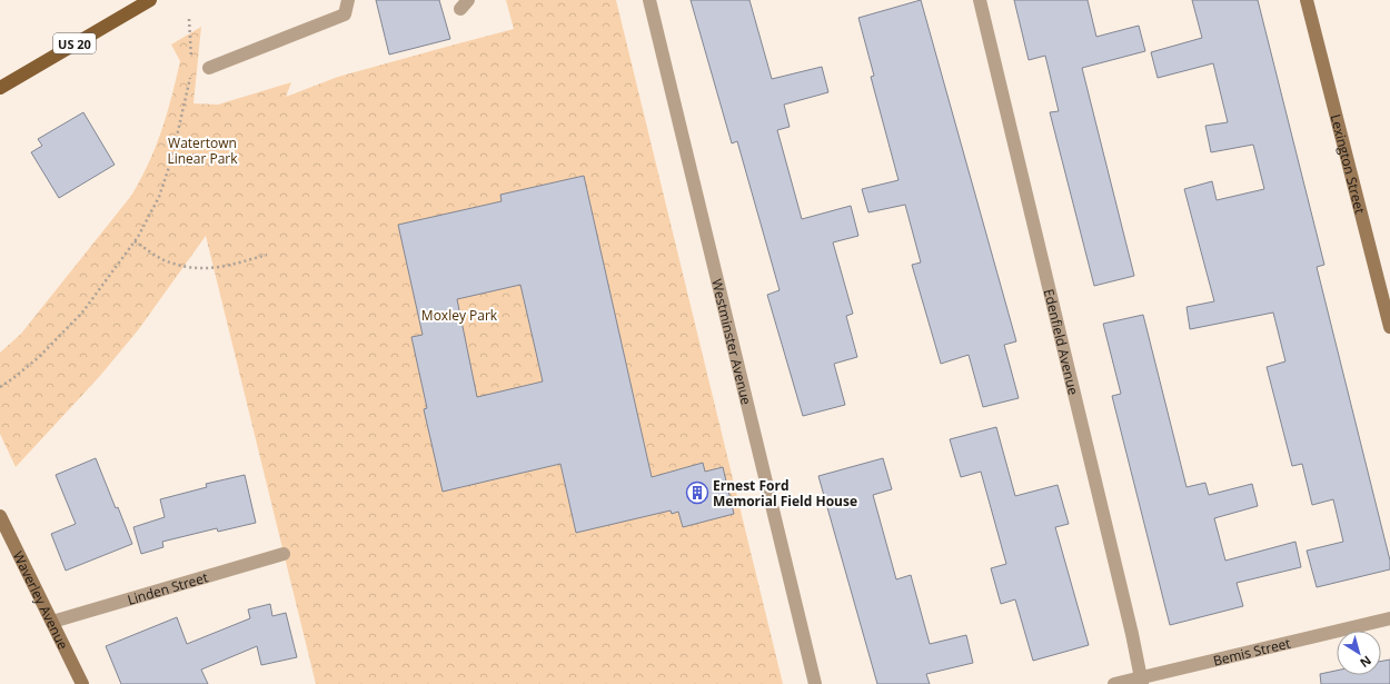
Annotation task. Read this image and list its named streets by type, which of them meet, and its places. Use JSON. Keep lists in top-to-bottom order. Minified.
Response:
{"streets":{"main road":["US 20"],"street":["Lexington Street","Edenfield Avenue","Westminster Avenue","Linden Street","Waverley Avenue","Bemis Street"]},"crossings":[["Edenfield Avenue","Bemis Street"],["Linden Street","Waverley Avenue"]],"parks":["Watertown Linear Park","Moxley Park"],"places":{"building":["Ernest Ford Memorial Field House"]},"north":"bottom right"}
